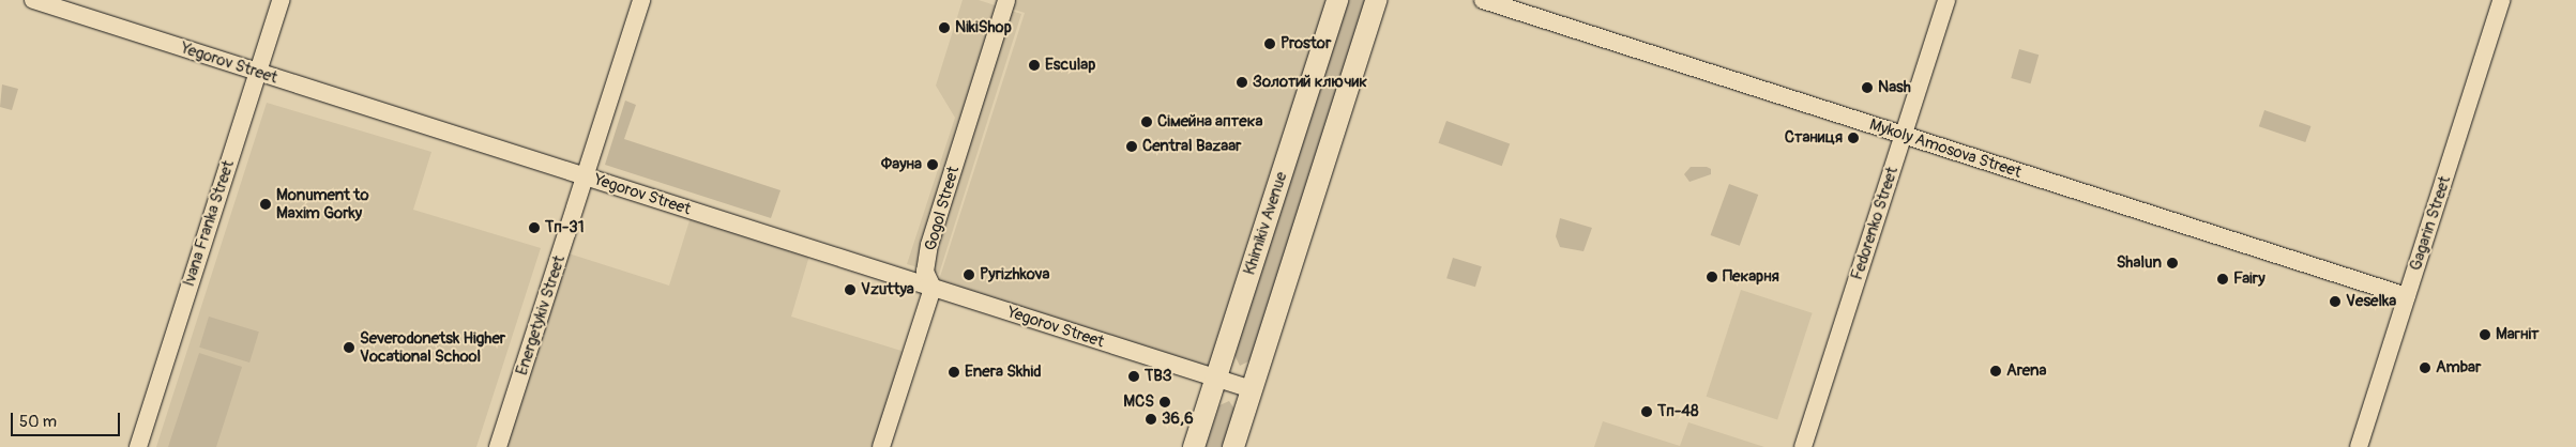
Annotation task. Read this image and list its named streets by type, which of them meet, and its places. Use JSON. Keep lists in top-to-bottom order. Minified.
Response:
{"streets":{"main road":["Khimikiv Avenue"],"street":["Yegorov Street","Mykoly Amosova Street","Gogol Street","Ivana Franka Street","Fedorenko Street","Gagarin Street","Energetykiv Street"]},"crossings":[["Yegorov Street","Gogol Street"],["Yegorov Street","Ivana Franka Street"],["Yegorov Street","Khimikiv Avenue"],["Yegorov Street","Energetykiv Street"],["Mykoly Amosova Street","Fedorenko Street"],["Mykoly Amosova Street","Gagarin Street"]],"places":["NikiShop","Prostor","Esculap","Золотий ключик","Nash","Сімейна аптека","Станиця","Central Bazaar","Фауна","Monument to Maxim Gorky","Тп-31","Shalun","Pyrizhkova","Пекарня","Fairy","Vzuttya","Veselka","Магніт","Severodonetsk Higher Vocational School","Ambar","Arena","Enera Skhid","ТВЗ","MCS","Тп-48","36,6"],"scale_bar":"50 m"}
